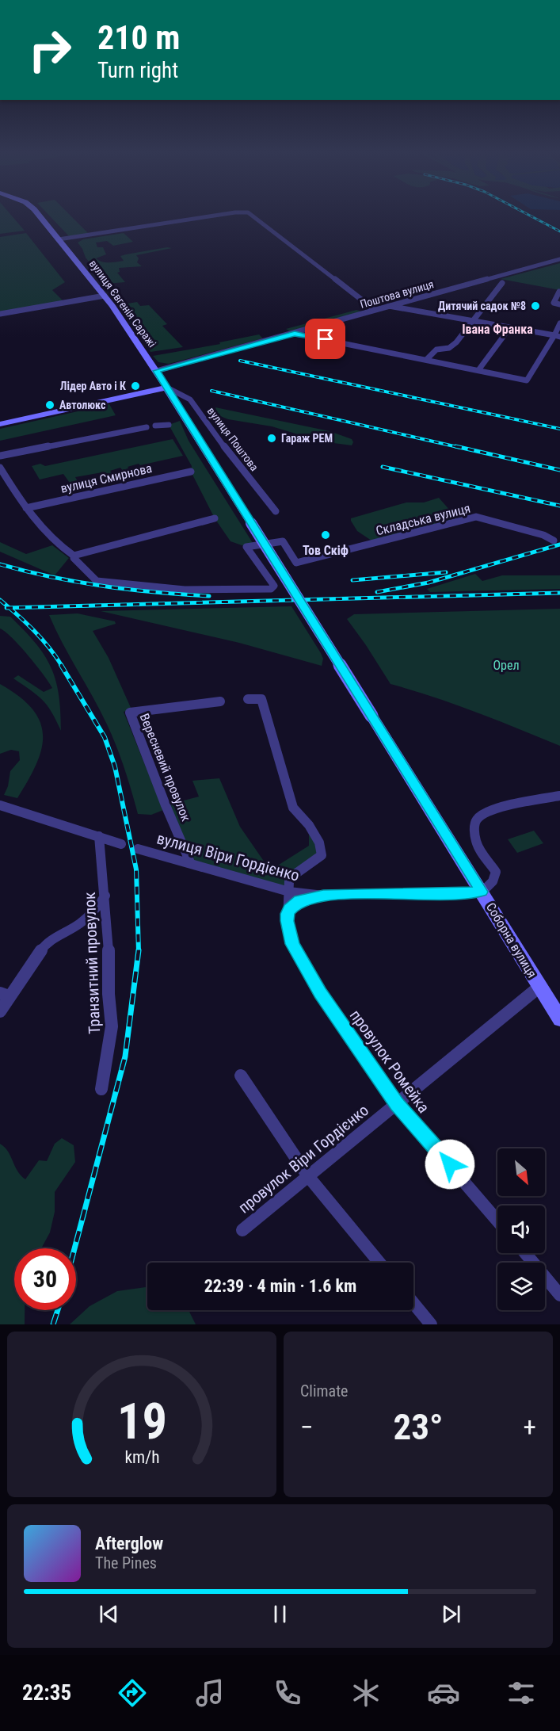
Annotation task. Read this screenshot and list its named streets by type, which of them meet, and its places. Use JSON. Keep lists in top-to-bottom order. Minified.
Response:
{"streets":{"main road":["вулиця Євгенія Саражі","Соборна вулиця"],"street":["Поштова вулиця","вулиця Поштова","вулиця Смирнова","Складська вулиця","Вересневий провулок","вулиця Віри Гордієнко","Транзитний провулок","провулок Ромейка","провулок Віри Гордієнко"]},"crossings":[["Поштова вулиця","вулиця Євгенія Саражі"],["вулиця Євгенія Саражі","вулиця Поштова"],["вулиця Євгенія Саражі","Соборна вулиця"],["Вересневий провулок","вулиця Віри Гордієнко"],["вулиця Віри Гордієнко","Соборна вулиця"],["вулиця Віри Гордієнко","провулок Ромейка"],["Соборна вулиця","провулок Віри Гордієнко"],["провулок Ромейка","провулок Віри Гордієнко"]],"districts":["Івана Франка"],"parks":["Орел"],"places":["Дитячий садок №8","Лідер Авто і К","Автолюкс","Гараж РЕМ","Тов Скіф"],"north":"bottom right","page":{"turn":["210 m","Turn right"],"limit":"30","trip":"22:39 · 4 min · 1.6 km","tile":"Climate","heat":["−","23°","+"],"song":["Afterglow","The Pines"],"tabs":"22:35","gauge":["19","km/h"]}}
